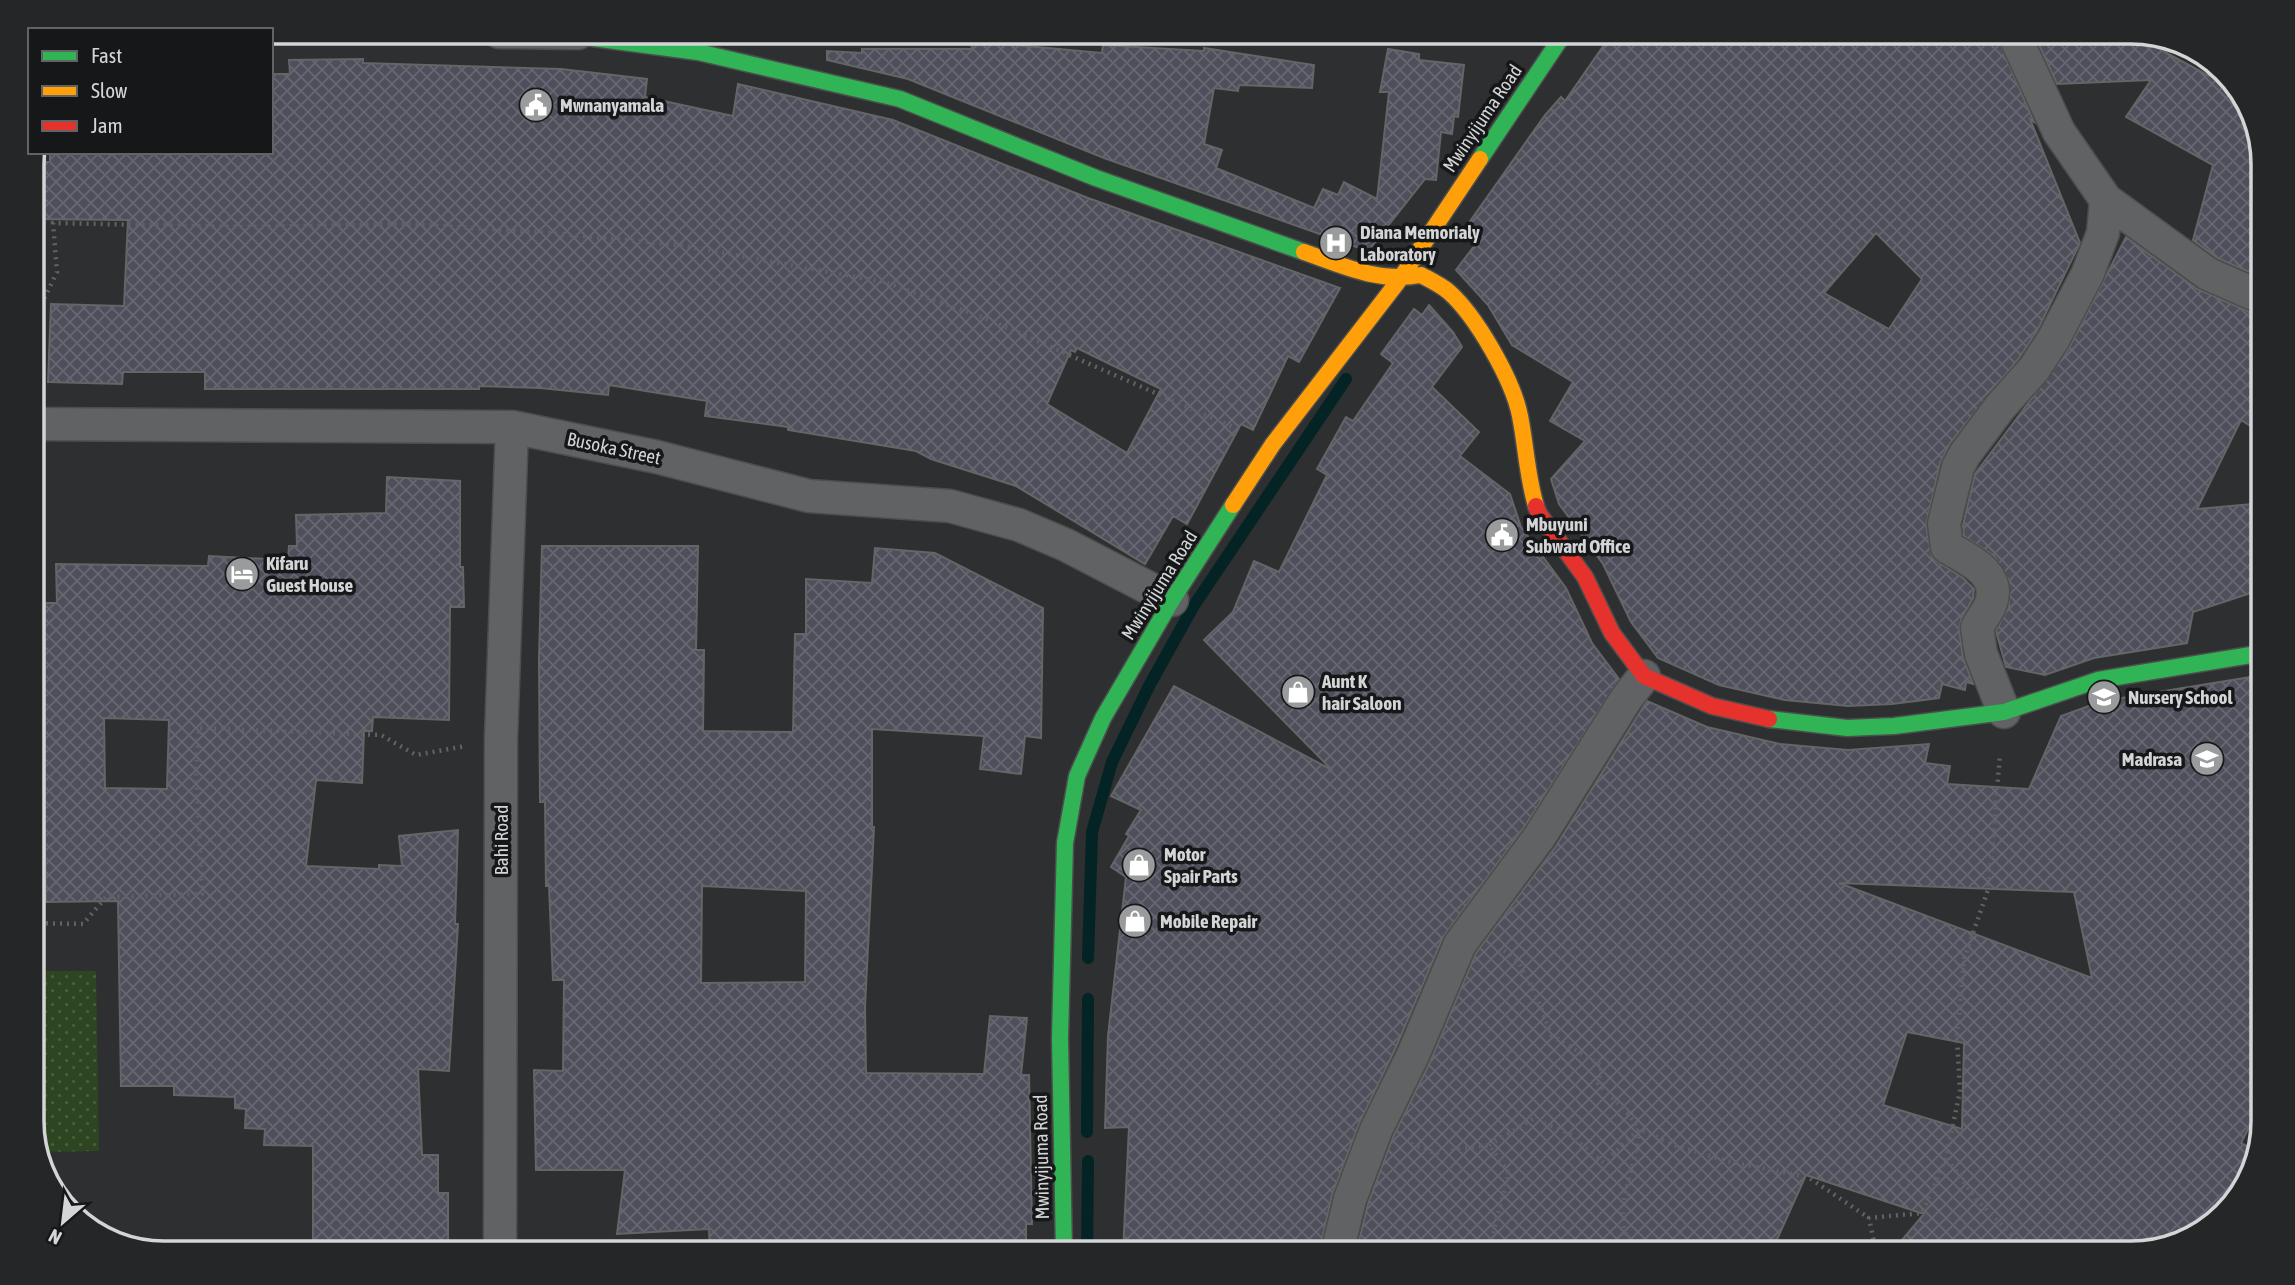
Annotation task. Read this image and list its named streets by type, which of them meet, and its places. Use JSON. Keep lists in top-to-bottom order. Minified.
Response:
{"streets":{"street":["Mwinyijuma Road","Busoka Street","Bahi Road"]},"crossings":[["Mwinyijuma Road","Busoka Street"],["Busoka Street","Bahi Road"]],"places":{"public building":["Mwnanyamala","Mbuyuni Subward Office"],"hospital":["Diana Memorialy Laboratory"],"hotel":["Kifaru Guest House"],"shop":["Aunt K hair Saloon","Motor Spair Parts","Mobile Repair"],"school or university":["Nursery School","Madrasa"]},"legend":["Fast","Slow","Jam"],"north":"bottom left"}
